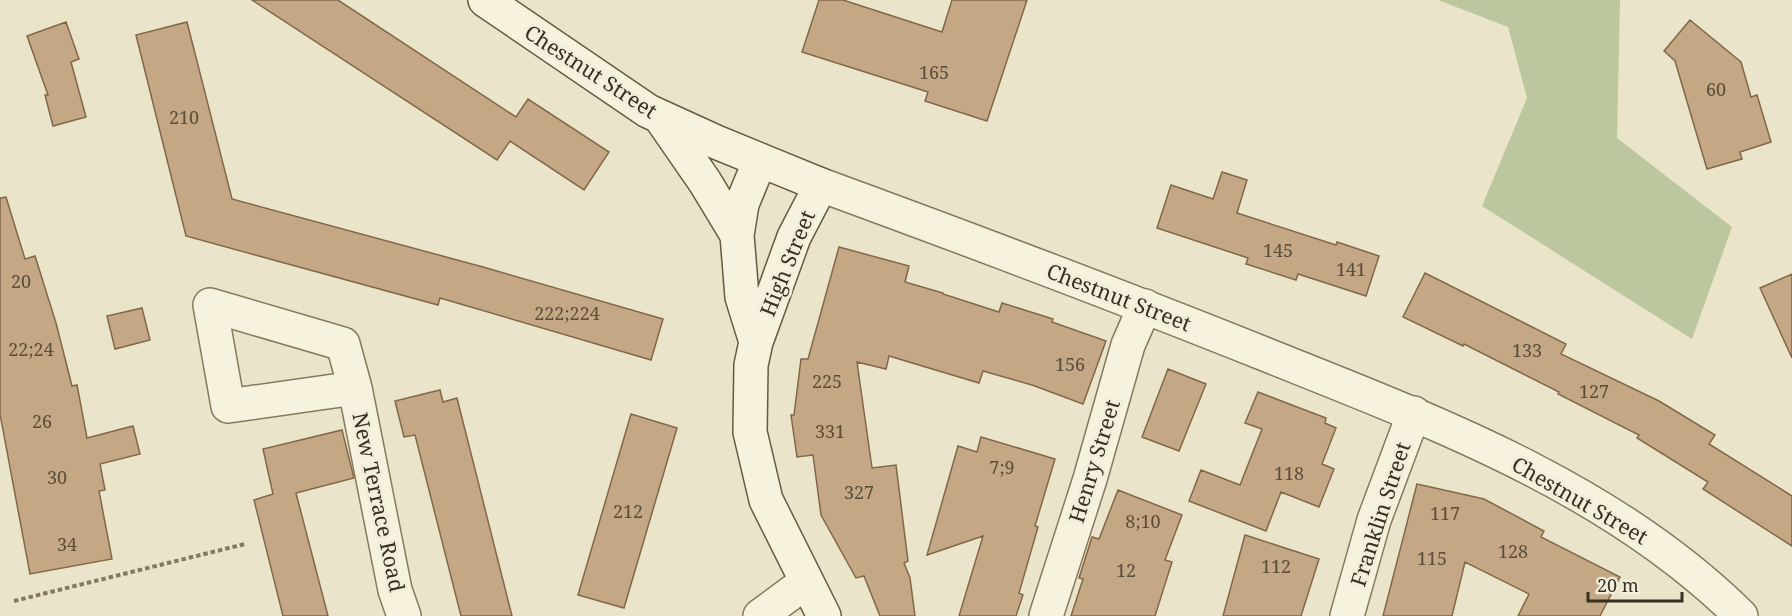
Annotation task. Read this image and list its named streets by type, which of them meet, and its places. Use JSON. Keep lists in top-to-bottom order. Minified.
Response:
{"streets":{"street":["Chestnut Street","High Street","Henry Street","New Terrace Road","Franklin Street"]},"crossings":[["Chestnut Street","High Street"],["Chestnut Street","Henry Street"],["Chestnut Street","Franklin Street"]],"house_numbers":["165","60","210","145","141","20","222;224","22;24","133","156","225","127","26","331","7;9","118","30","327","212","117","8;10","34","128","115","112","12"],"scale_bar":"20 m"}
